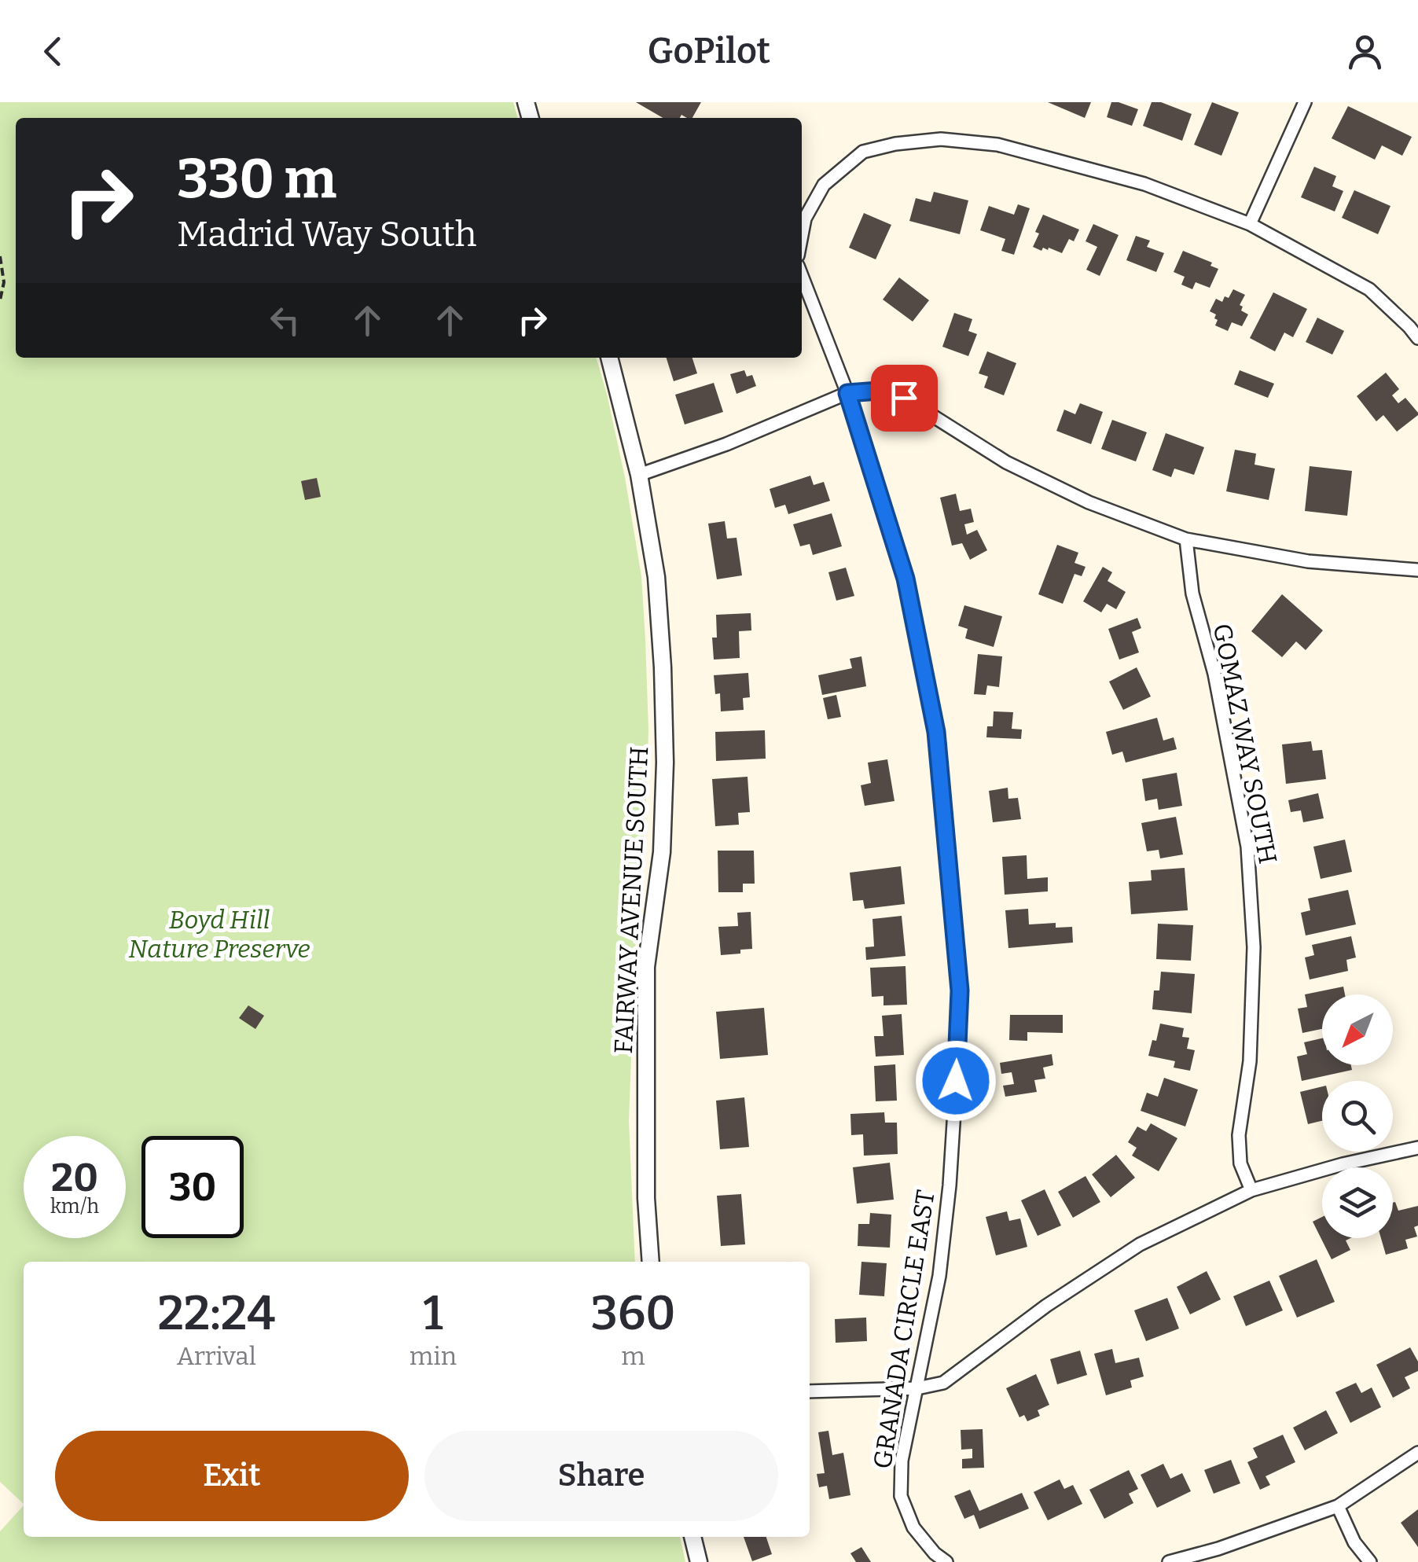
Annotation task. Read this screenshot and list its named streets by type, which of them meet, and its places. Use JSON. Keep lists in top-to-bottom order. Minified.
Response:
{"streets":{"street":["GOMAZ WAY SOUTH","FAIRWAY AVENUE SOUTH","GRANADA CIRCLE EAST"]},"parks":["Boyd Hill Nature Preserve"],"north":"bottom left","page":{"header":"GoPilot","turn":["330 m","Madrid Way South"],"speed":"20 km/h","limit":"30","eta":["22:24","Arrival","1","min","360","m"],"buttons":["Exit","Share"]}}
